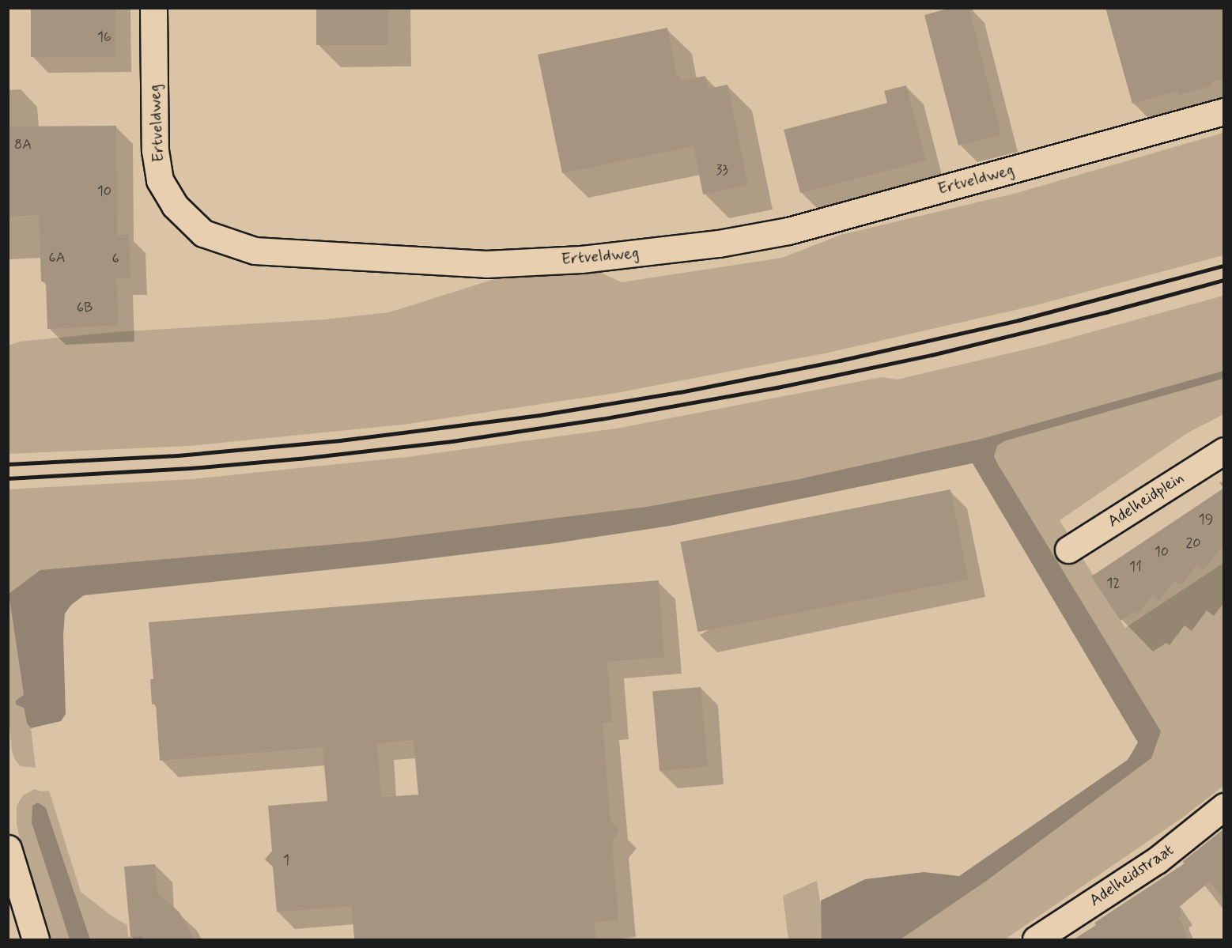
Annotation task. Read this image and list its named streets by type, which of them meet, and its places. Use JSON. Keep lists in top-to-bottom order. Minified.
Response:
{"streets":{"street":["Ertveldweg","Adelheidplein","Adelheidstraat"]},"house_numbers":["16","8A","33","10","6A","6","6B","19","20","10","11","12","1"]}
